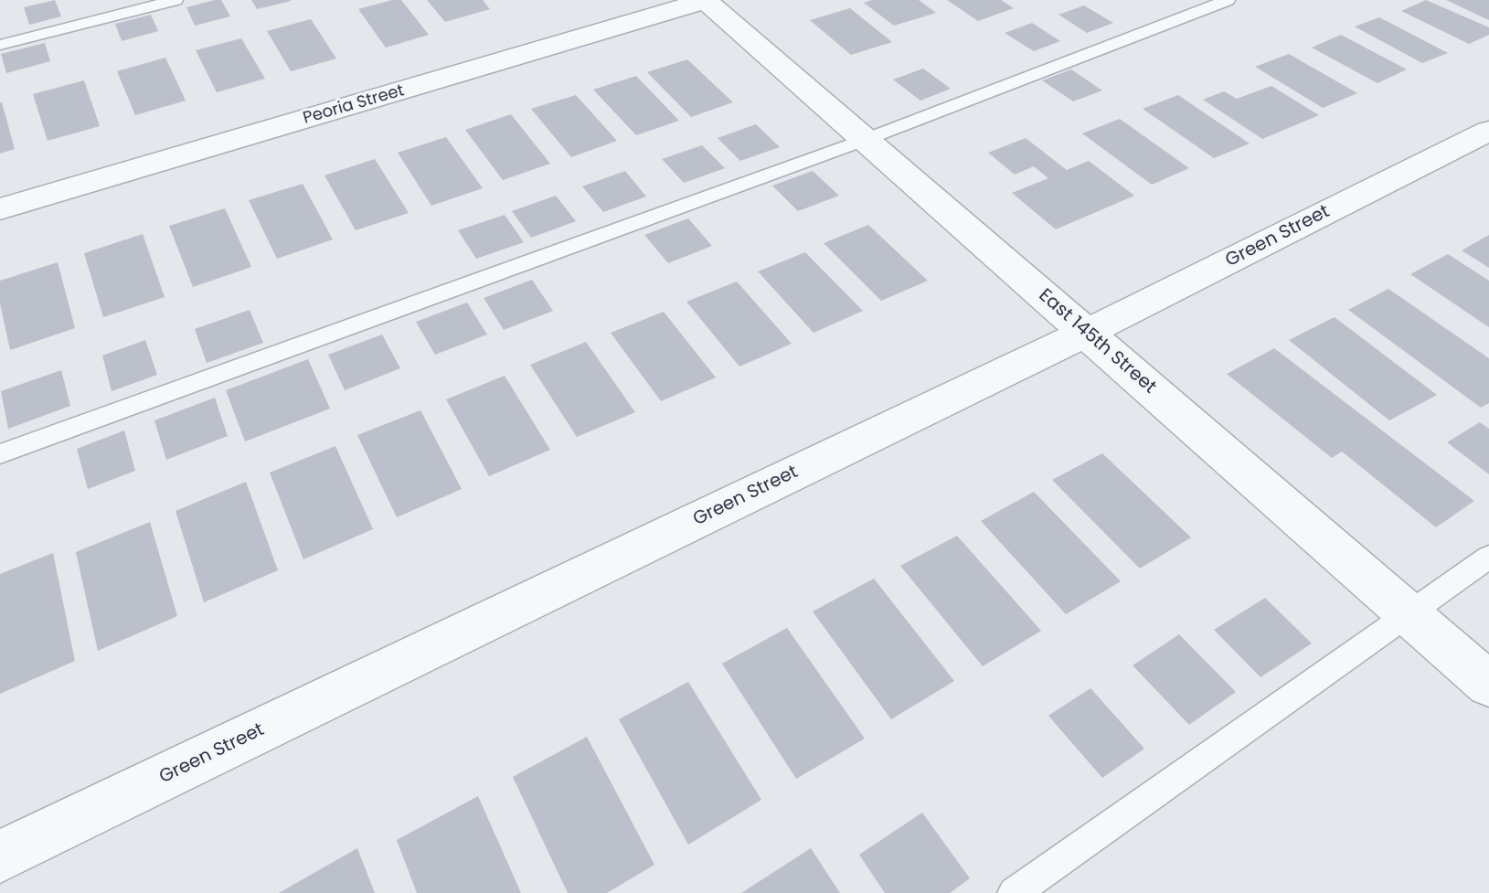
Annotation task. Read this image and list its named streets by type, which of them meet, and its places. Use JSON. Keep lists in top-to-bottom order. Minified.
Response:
{"streets":{"street":["Peoria Street","Green Street","East 145th Street"]},"crossings":[["Peoria Street","East 145th Street"],["Green Street","East 145th Street"]]}
